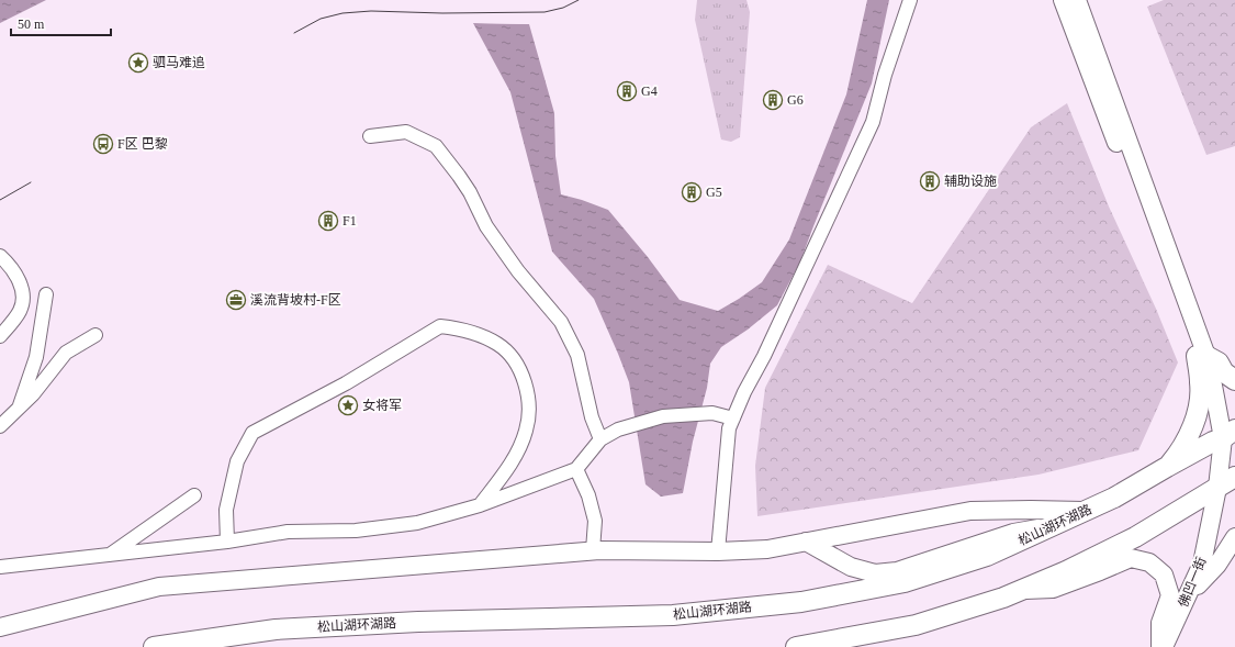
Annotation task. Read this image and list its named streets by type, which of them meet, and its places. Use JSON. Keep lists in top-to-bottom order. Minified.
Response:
{"streets":{"main road":["松山湖环湖路"],"street":["佛凹一街"]},"crossings":[["松山湖环湖路","佛凹一街"]],"places":{"place":["驷马难追","女将军"],"building":["G4","G6","辅助设施","G5","F1"],"bus stop":["F区 巴黎"],"office":["溪流背坡村-F区"]},"scale_bar":"50 m"}
